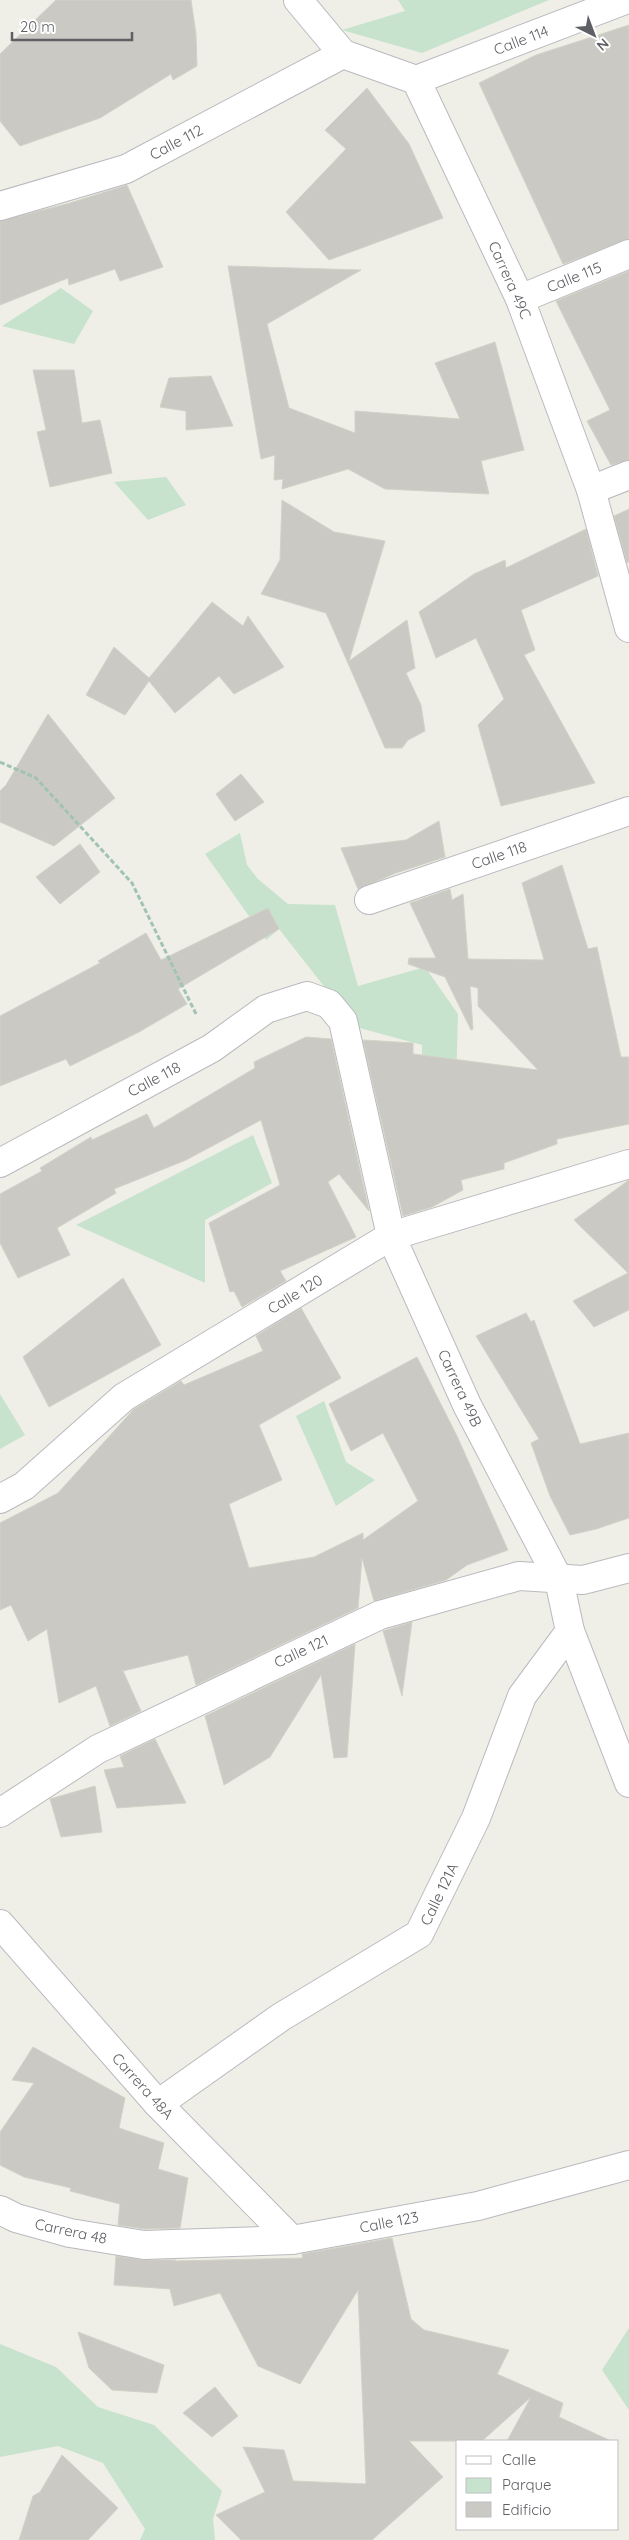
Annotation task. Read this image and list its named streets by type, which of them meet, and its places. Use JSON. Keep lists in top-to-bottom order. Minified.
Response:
{"streets":{"street":["Calle 114","Calle 112","Calle 115","Carrera 49C","Calle 118","Calle 120","Carrera 49B","Calle 121","Calle 121A","Carrera 48A","Calle 123","Carrera 48"]},"crossings":[["Calle 114","Carrera 49C"],["Calle 115","Carrera 49C"],["Calle 118","Carrera 49B"],["Calle 120","Carrera 49B"],["Carrera 49B","Calle 121"],["Carrera 49B","Calle 121A"],["Calle 121A","Carrera 48A"],["Carrera 48A","Calle 123"],["Calle 123","Carrera 48"]],"legend":["Calle","Parque","Edificio"],"scale_bar":"20 m","north":"bottom right"}
